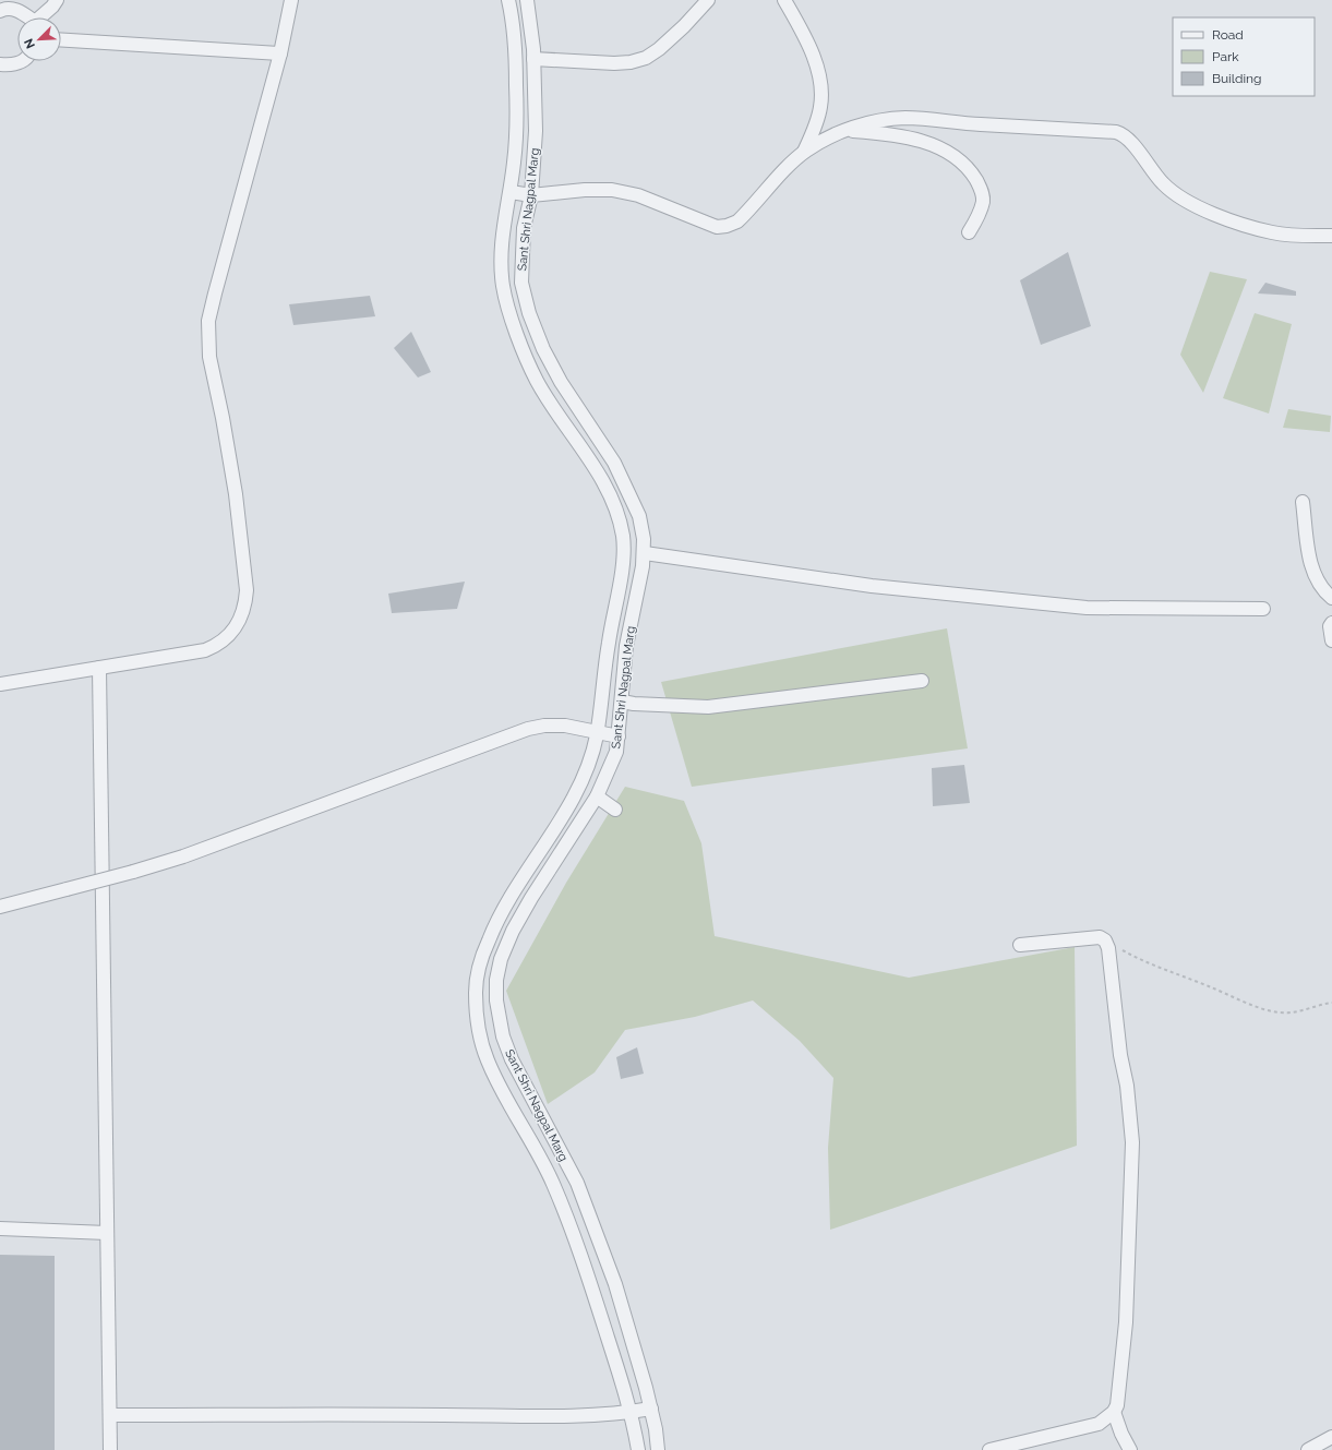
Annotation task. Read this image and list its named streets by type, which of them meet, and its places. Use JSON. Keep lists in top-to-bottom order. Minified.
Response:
{"streets":{"street":["Sant Shri Nagpal Marg"]},"legend":["Road","Park","Building"],"north":"bottom left"}
